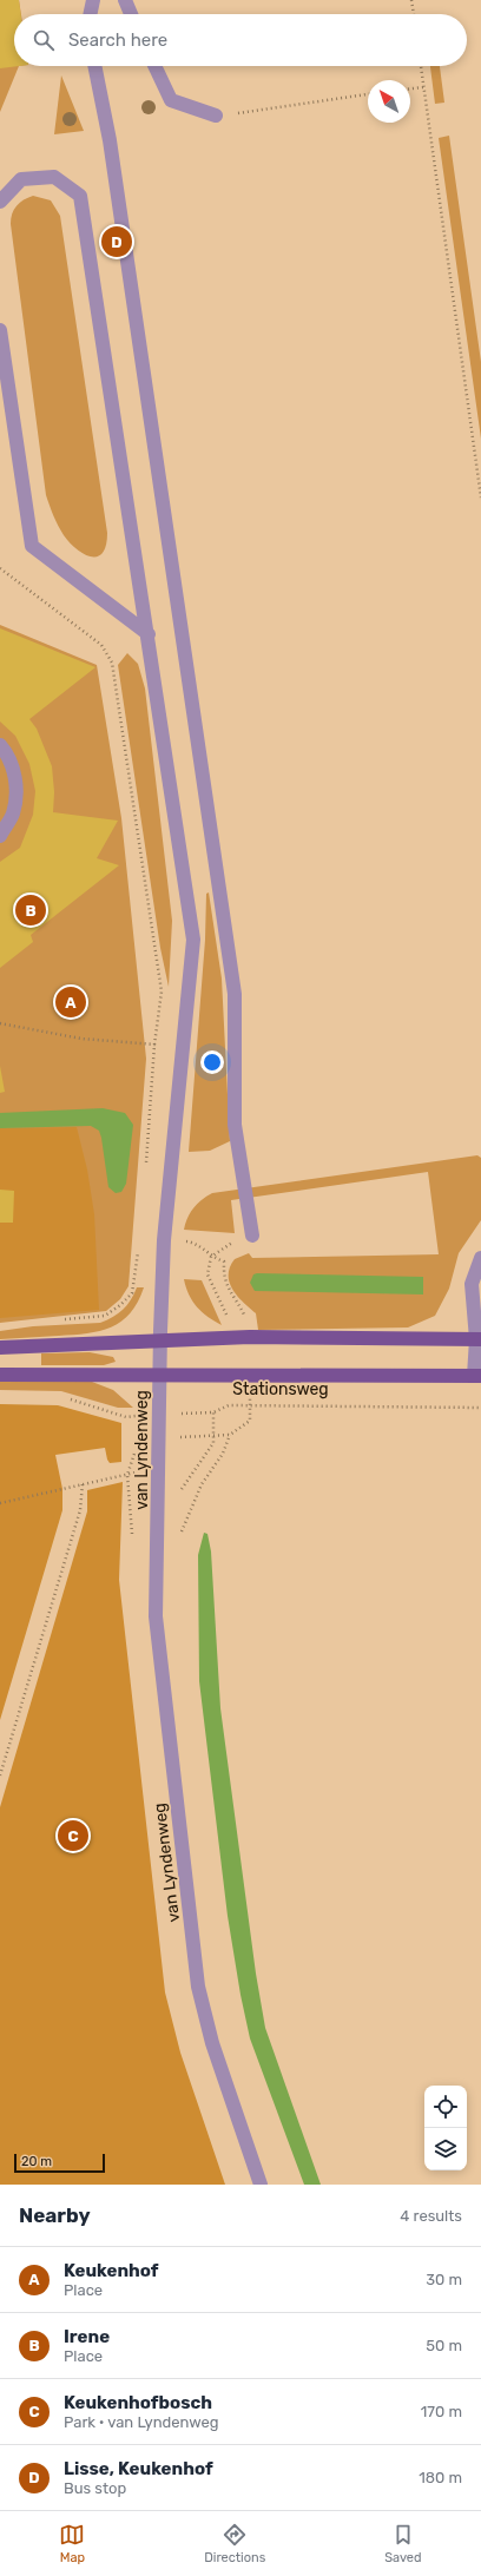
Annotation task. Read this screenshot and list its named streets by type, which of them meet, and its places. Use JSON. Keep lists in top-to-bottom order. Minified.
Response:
{"streets":{"main road":["Stationsweg"],"street":["van Lyndenweg"]},"crossings":[["Stationsweg","van Lyndenweg"]],"scale_bar":"20 m","north":"top left","page":{"search":"Search here","pins":["D","B","A","C"],"scale":"20 m","heading":["Nearby","4 results"],"list":[{"mark":"A","name":"Keukenhof","note":"Place","value":"30 m"},{"mark":"B","name":"Irene","note":"Place","value":"50 m"},{"mark":"C","name":"Keukenhofbosch","note":"Park · van Lyndenweg","value":"170 m"},{"mark":"D","name":"Lisse, Keukenhof","note":"Bus stop","value":"180 m"}],"nav":["Map","Directions","Saved"]}}
